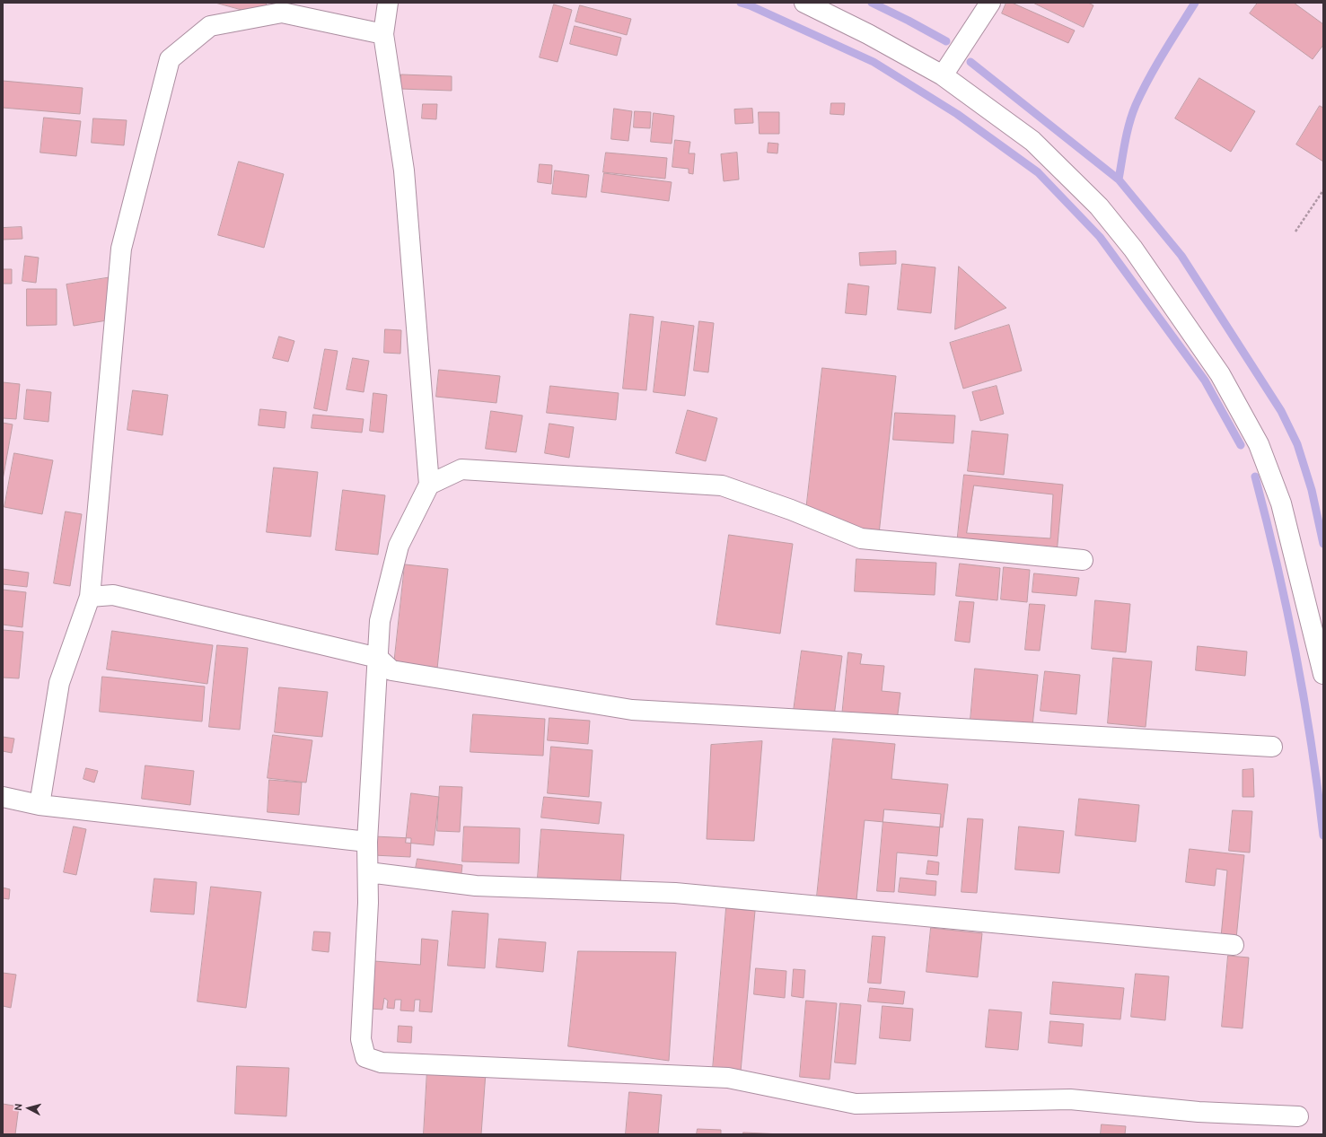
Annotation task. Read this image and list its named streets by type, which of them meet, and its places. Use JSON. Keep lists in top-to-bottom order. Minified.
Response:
{"north":"left"}
